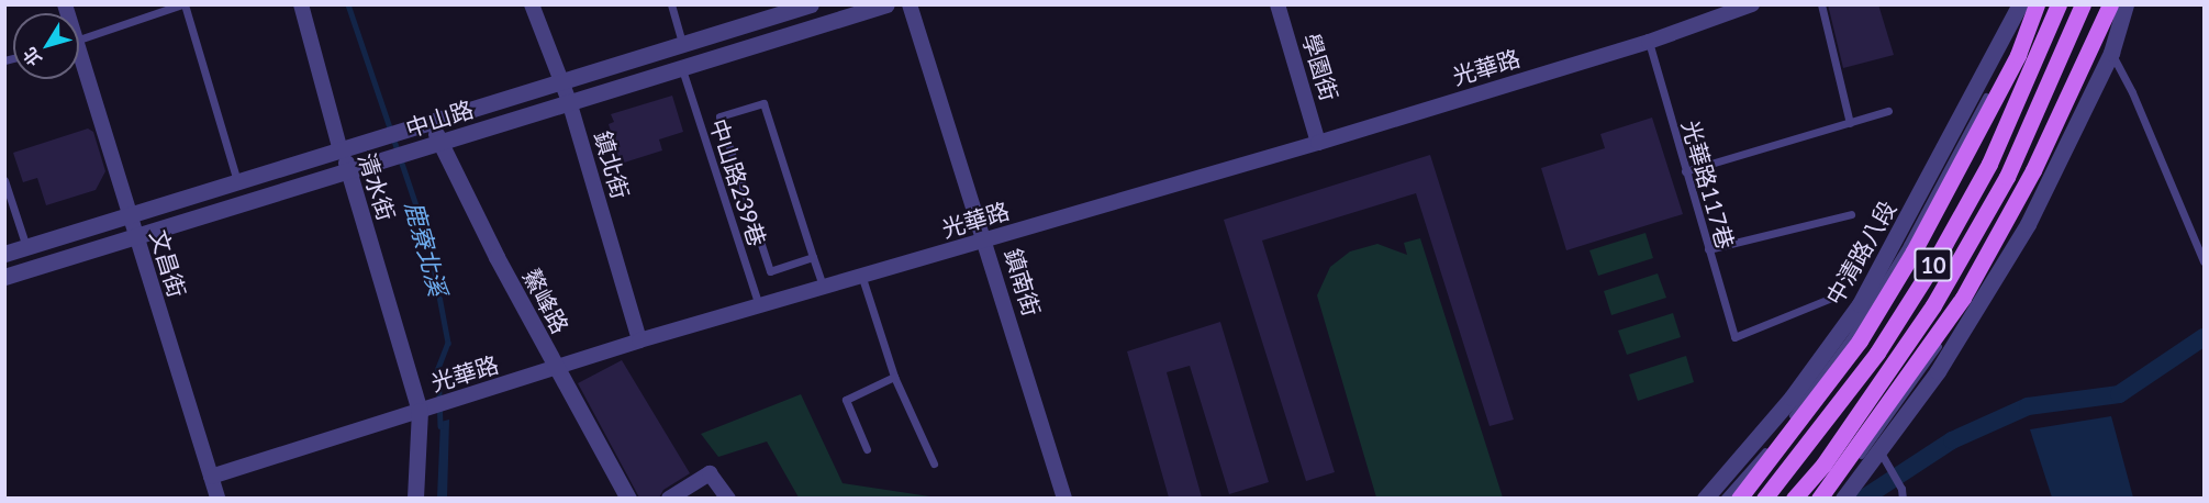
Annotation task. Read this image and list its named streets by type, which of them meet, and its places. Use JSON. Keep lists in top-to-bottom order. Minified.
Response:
{"streets":{"main road":["10"],"street":["學園街","光華路","中山路","鎮北街","清水街","中清路八段","文昌街","鎮南街","鰲峰路"],"lane":["中山路239巷","光華路117巷"]},"crossings":[["學園街","光華路"],["光華路","鎮北街"],["光華路","中山路239巷"],["光華路","光華路117巷"],["光華路","清水街"],["光華路","文昌街"],["光華路","鎮南街"],["光華路","鰲峰路"],["中山路","鎮北街"],["中山路","中山路239巷"],["中山路","清水街"],["中山路","文昌街"],["中山路","鰲峰路"]],"water":["鹿寮北溪"],"north":"bottom left"}
